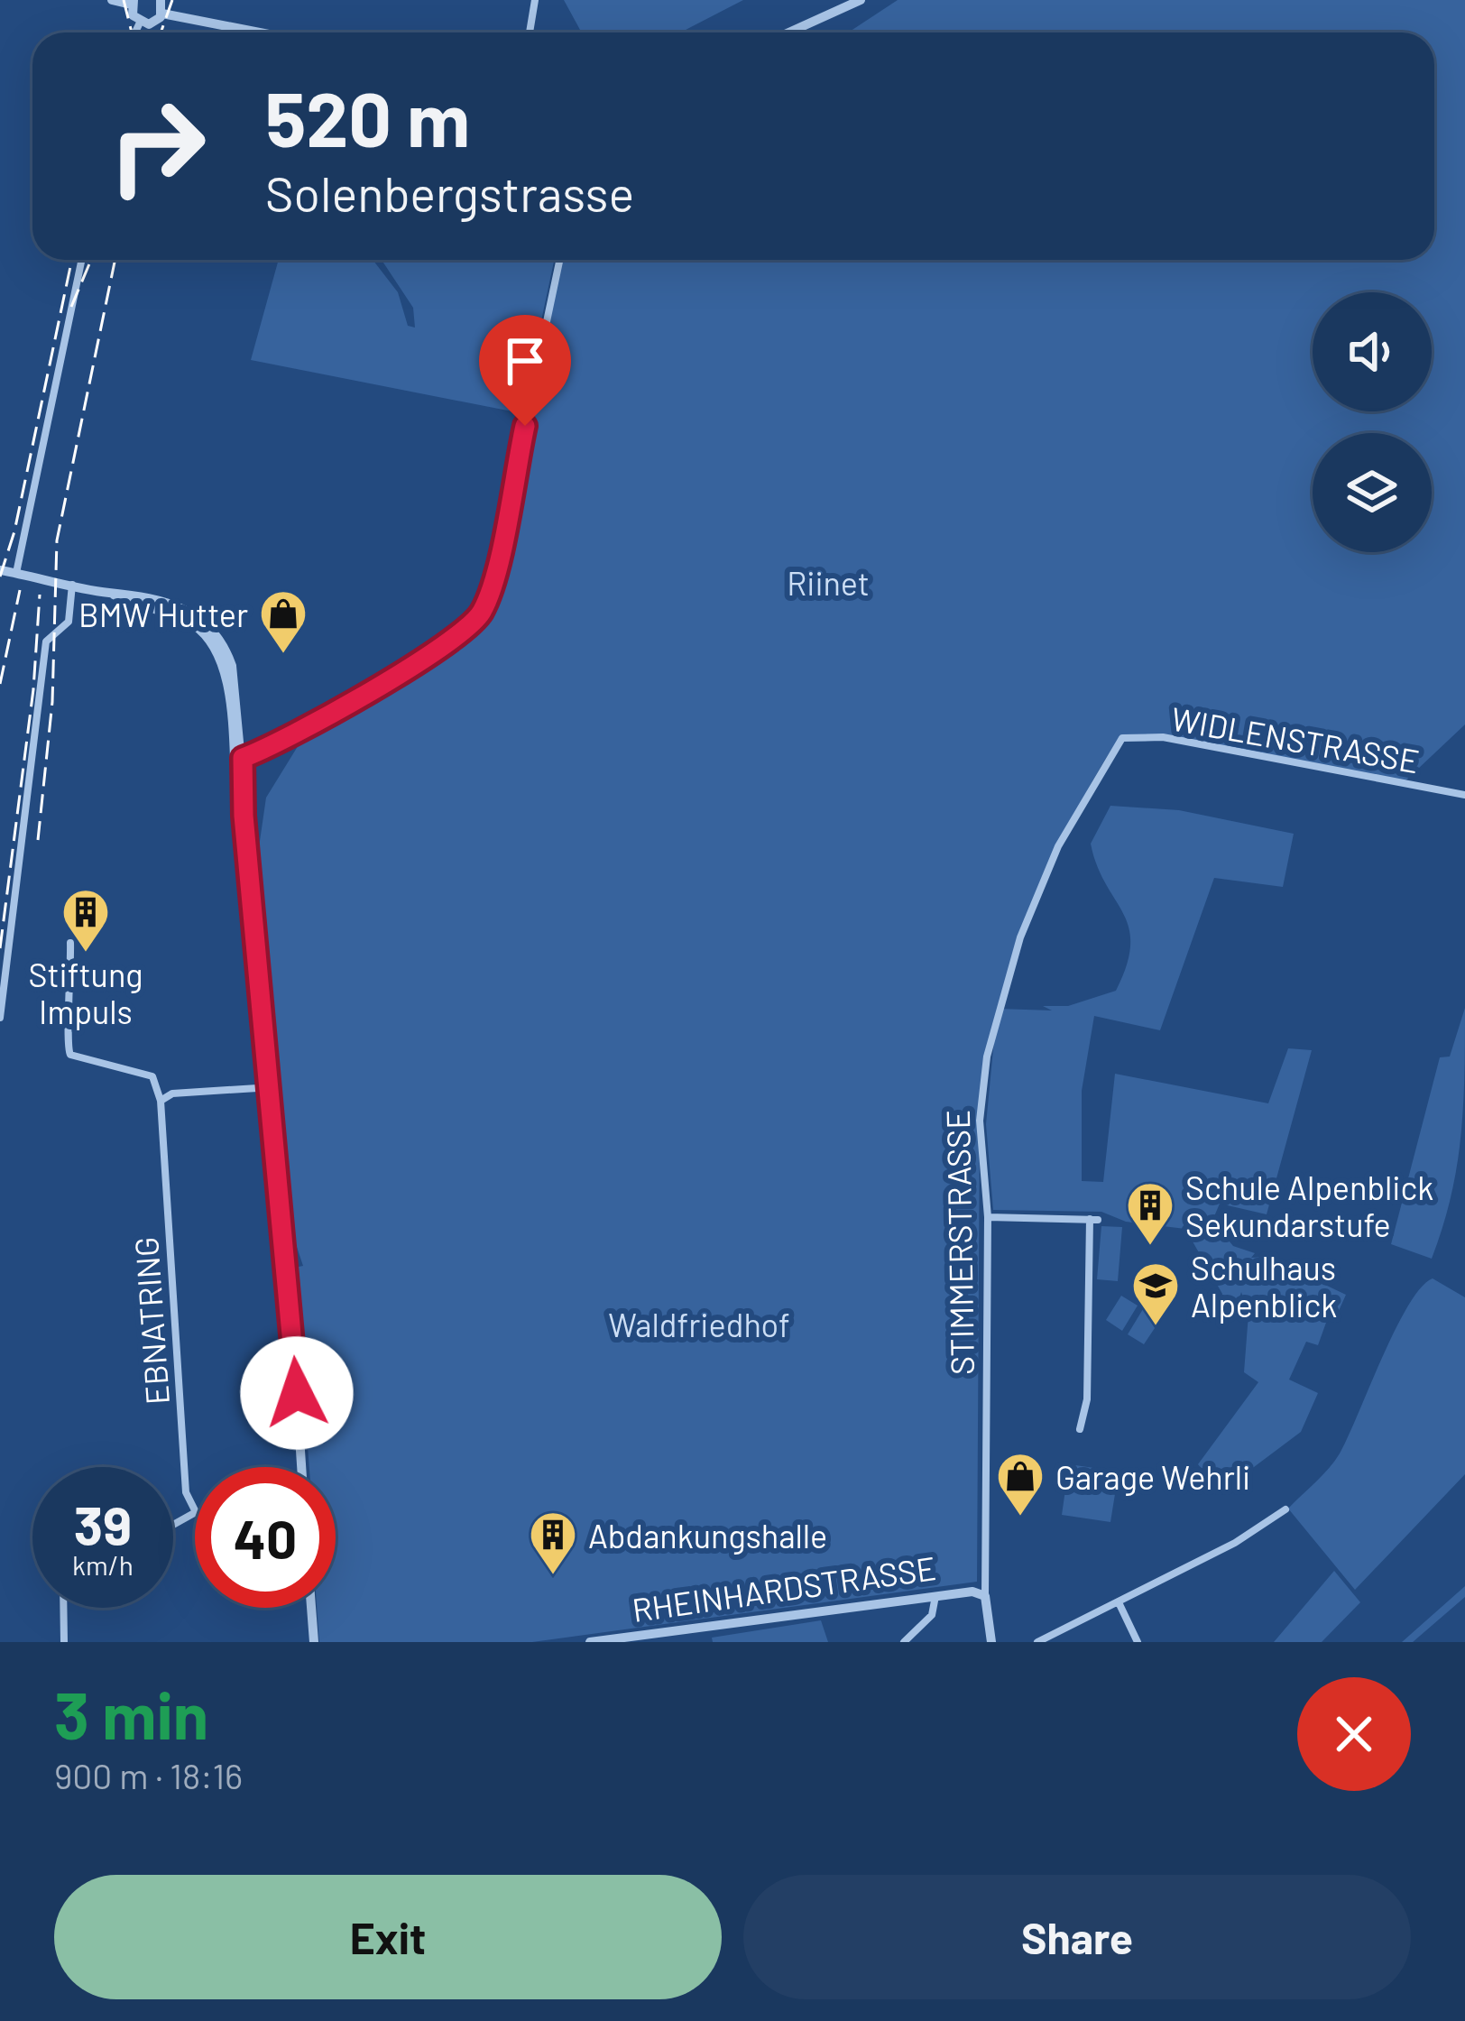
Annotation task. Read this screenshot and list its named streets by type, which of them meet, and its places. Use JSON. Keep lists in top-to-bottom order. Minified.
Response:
{"streets":{"street":["WIDLENSTRASSE","STIMMERSTRASSE","EBNATRING","RHEINHARDSTRASSE"]},"crossings":[["WIDLENSTRASSE","STIMMERSTRASSE"],["STIMMERSTRASSE","RHEINHARDSTRASSE"]],"parks":["Riinet","Waldfriedhof"],"places":{"shop":["BMW Hutter","Garage Wehrli"],"building":["Stiftung Impuls","Schule Alpenblick Sekundarstufe","Abdankungshalle"],"school or university":["Schulhaus Alpenblick"]},"page":{"turn":["520 m","Solenbergstrasse"],"speed":"39 km/h","limit":"40","heading":["3 min","900 m · 18:16"],"buttons":["Exit","Share"]}}
